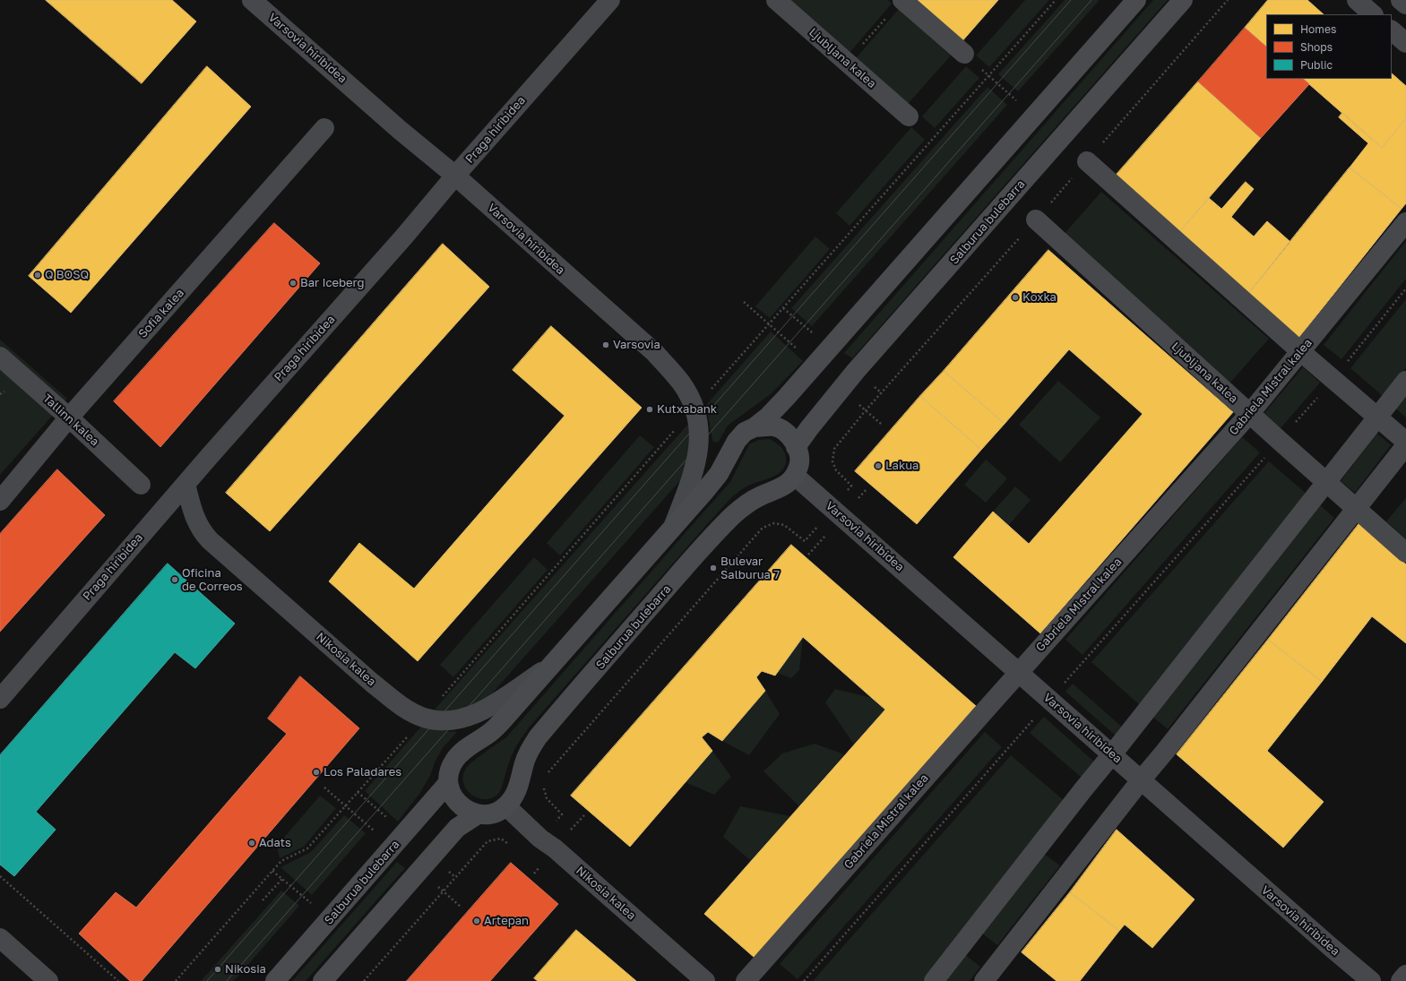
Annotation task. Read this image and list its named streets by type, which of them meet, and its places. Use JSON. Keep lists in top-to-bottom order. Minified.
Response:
{"streets":{"main road":["Salburua bulebarra"],"street":["Varsovia hiribidea","Ljubljana kalea","Praga hiribidea","Sofia kalea","Gabriela Mistral kalea","Tallinn kalea","Nikosia kalea"]},"crossings":[["Varsovia hiribidea","Praga hiribidea"],["Varsovia hiribidea","Salburua bulebarra"],["Varsovia hiribidea","Gabriela Mistral kalea"],["Ljubljana kalea","Gabriela Mistral kalea"],["Praga hiribidea","Nikosia kalea"],["Salburua bulebarra","Nikosia kalea"],["Sofia kalea","Tallinn kalea"]],"places":["Q BOSQ","Bar Iceberg","Koxka","Varsovia","Kutxabank","Lakua","Bulevar Salburua 7","Oficina de Correos","Los Paladares","Adats","Artepan","Nikosia"],"legend":["Homes","Shops","Public"]}
